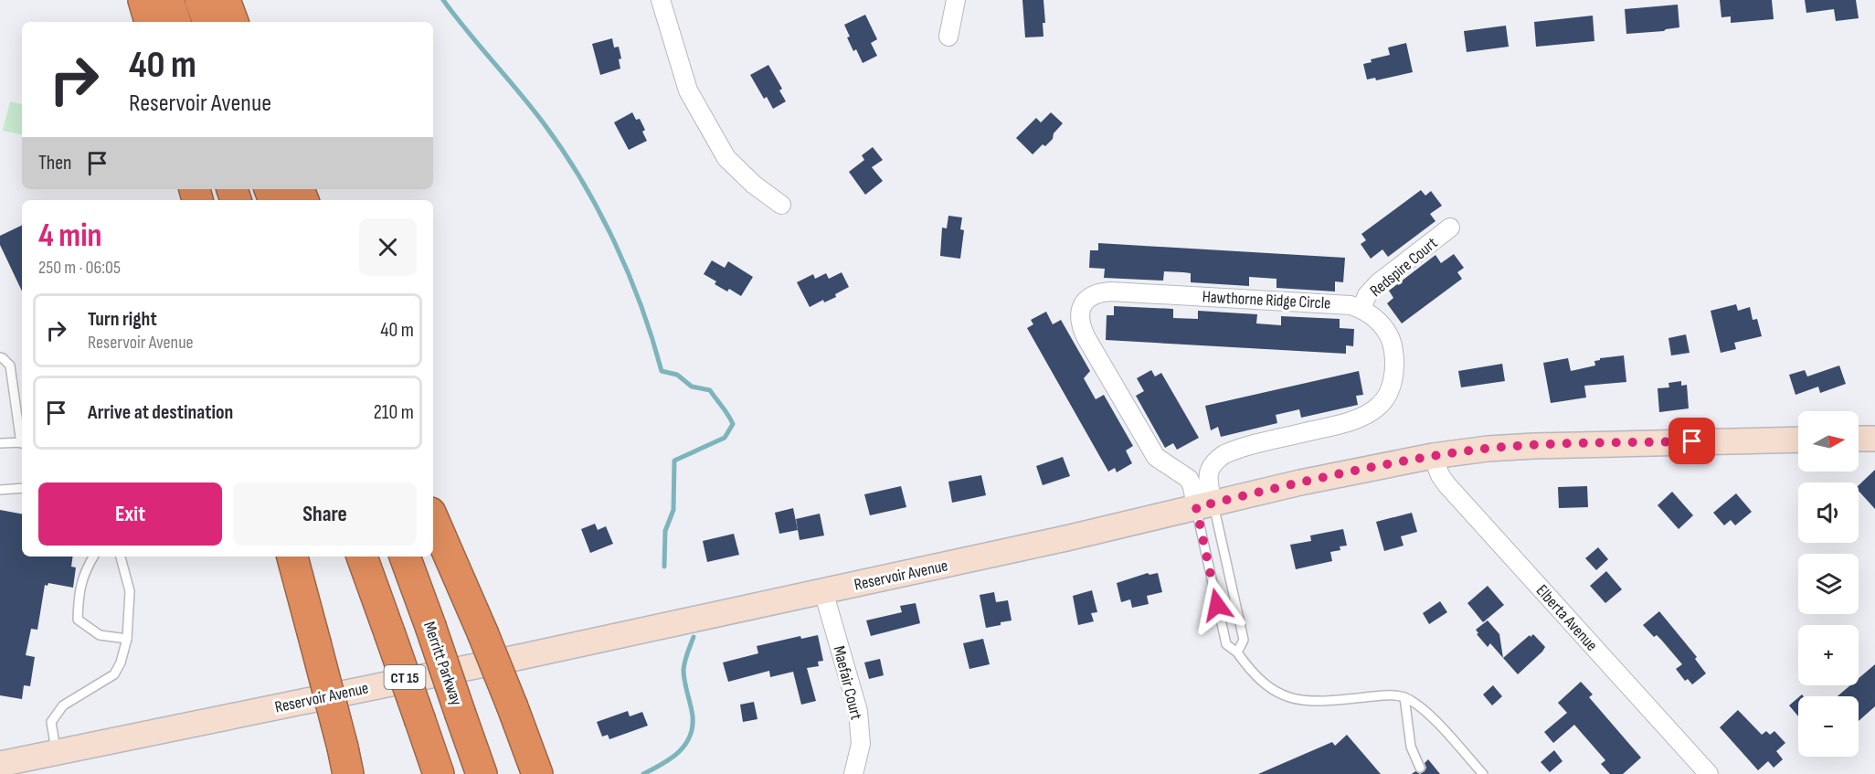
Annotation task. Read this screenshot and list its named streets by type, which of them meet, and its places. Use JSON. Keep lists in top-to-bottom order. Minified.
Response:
{"streets":{"highway":["Merritt Parkway","CT 15"],"main road":["Reservoir Avenue"],"street":["Redspire Court","Hawthorne Ridge Circle","Elberta Avenue","Maefair Court"]},"crossings":[["Redspire Court","Hawthorne Ridge Circle"],["Hawthorne Ridge Circle","Reservoir Avenue"],["Reservoir Avenue","Elberta Avenue"],["Reservoir Avenue","Maefair Court"]],"north":"right","page":{"turn":["40 m","Reservoir Avenue"],"then":"Then","heading":["4 min","250 m · 06:05"],"list":[{"name":"Turn right","note":"Reservoir Avenue","value":"40 m"},{"name":"Arrive at destination","value":"210 m"}],"map_buttons":["+","−"],"buttons":["Exit","Share"]}}
